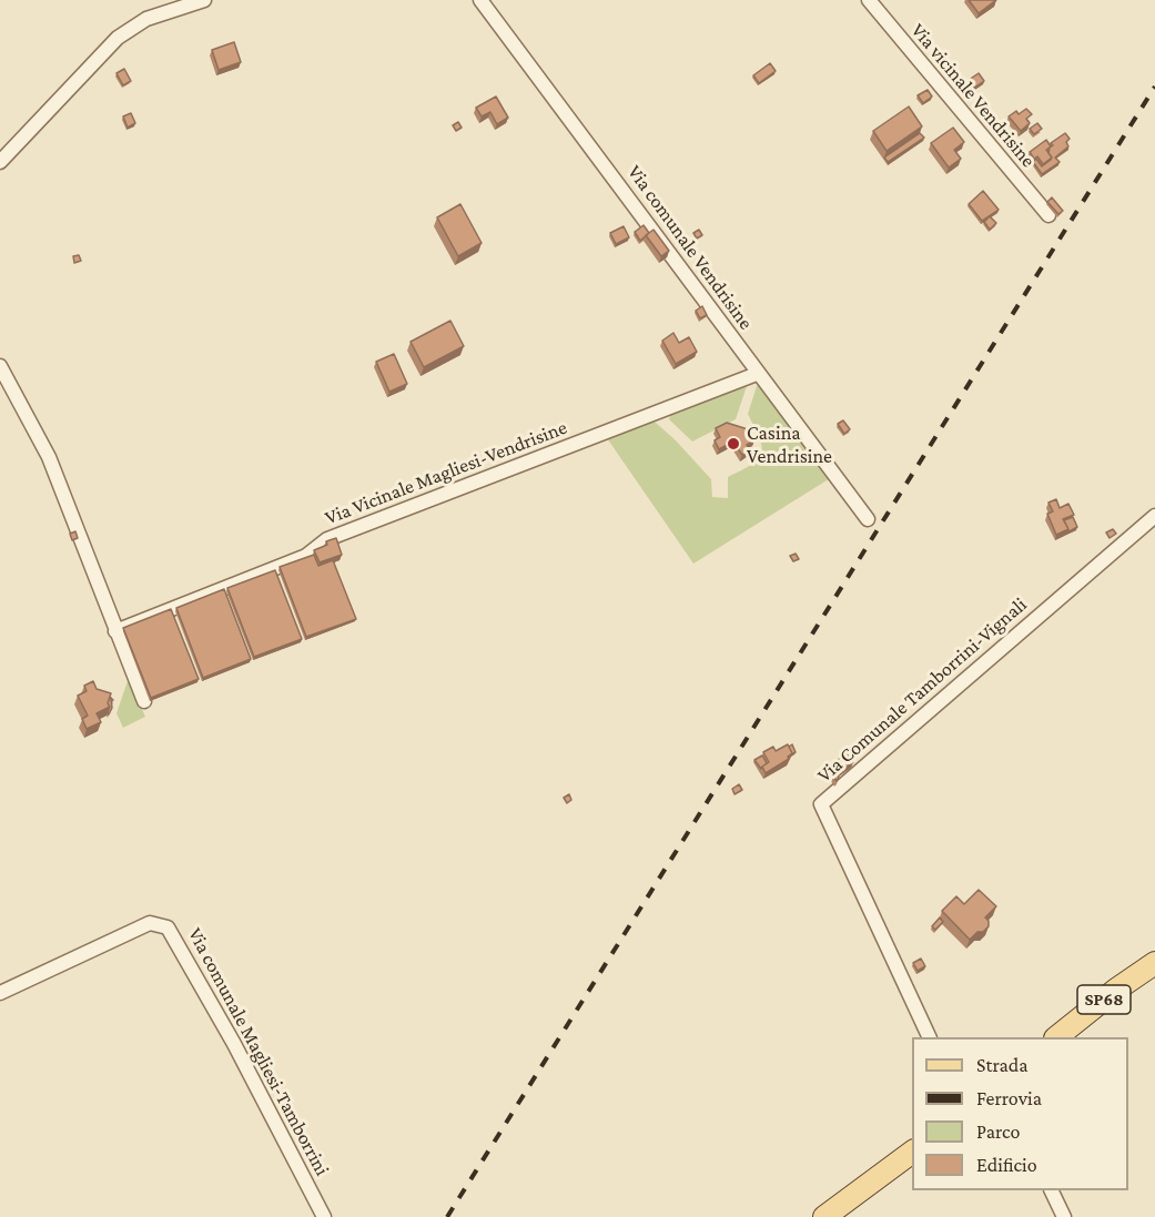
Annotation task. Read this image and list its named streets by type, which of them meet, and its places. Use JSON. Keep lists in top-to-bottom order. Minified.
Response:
{"streets":{"main road":["SP68"],"street":["Via vicinale Vendrisine","Via comunale Vendrisine","Via Vicinale Magliesi-Vendrisine","Via Comunale Tamborrini-Vignali","Via comunale Magliesi-Tamborrini"]},"crossings":[["Via comunale Vendrisine","Via Vicinale Magliesi-Vendrisine"]],"places":["Casina Vendrisine"],"legend":["Strada","Ferrovia","Parco","Edificio"]}
